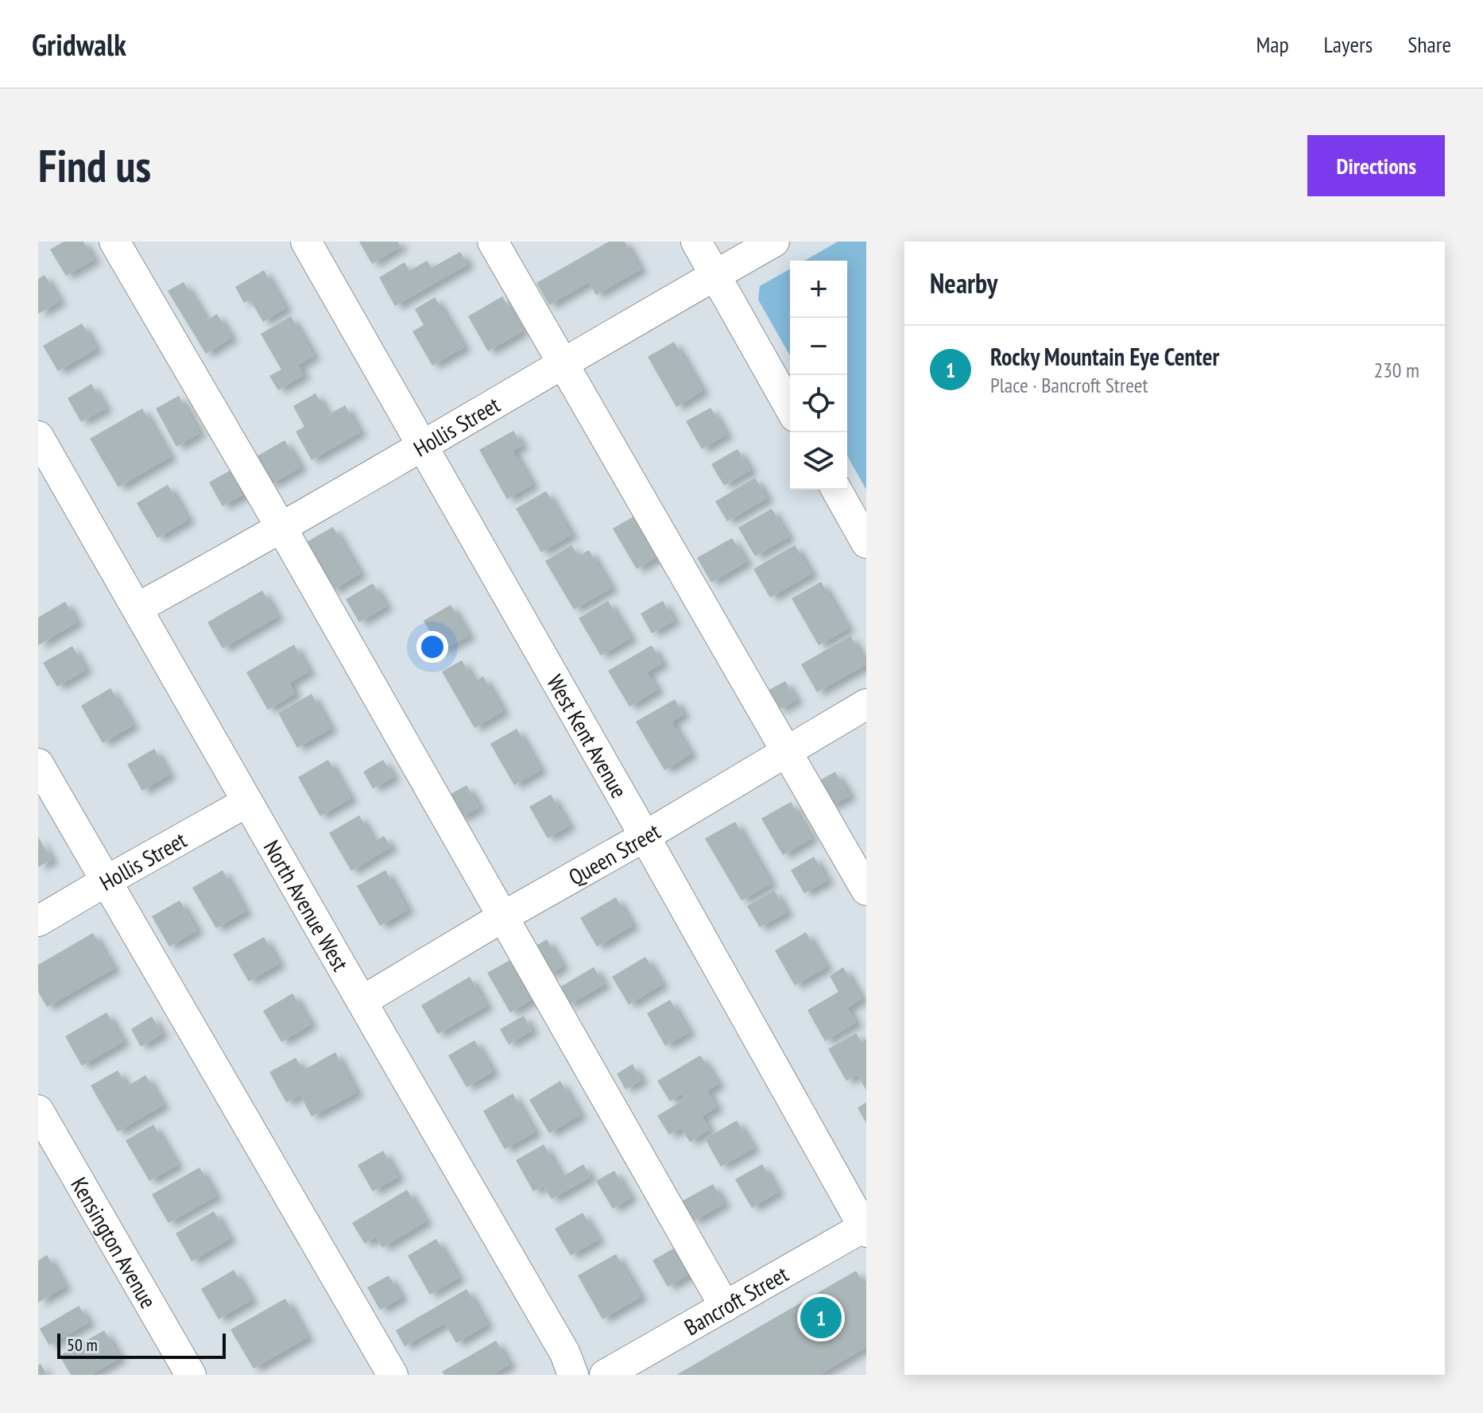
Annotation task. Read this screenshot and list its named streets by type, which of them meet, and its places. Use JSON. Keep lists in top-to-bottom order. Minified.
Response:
{"streets":{"street":["Hollis Street","West Kent Avenue","Queen Street","North Avenue West","Kensington Avenue","Bancroft Street"]},"crossings":[["Hollis Street","West Kent Avenue"],["Hollis Street","North Avenue West"],["West Kent Avenue","Queen Street"],["West Kent Avenue","Bancroft Street"],["Queen Street","North Avenue West"]],"scale_bar":"50 m","page":{"header":"Gridwalk","nav":["Map","Layers","Share"],"buttons":"Directions","title":"Find us","heading":"Nearby","map_buttons":["+","−"],"list":[{"mark":"1","name":"Rocky Mountain Eye Center","note":"Place · Bancroft Street","value":"230 m"}],"pins":"1","scale":"50 m"}}
